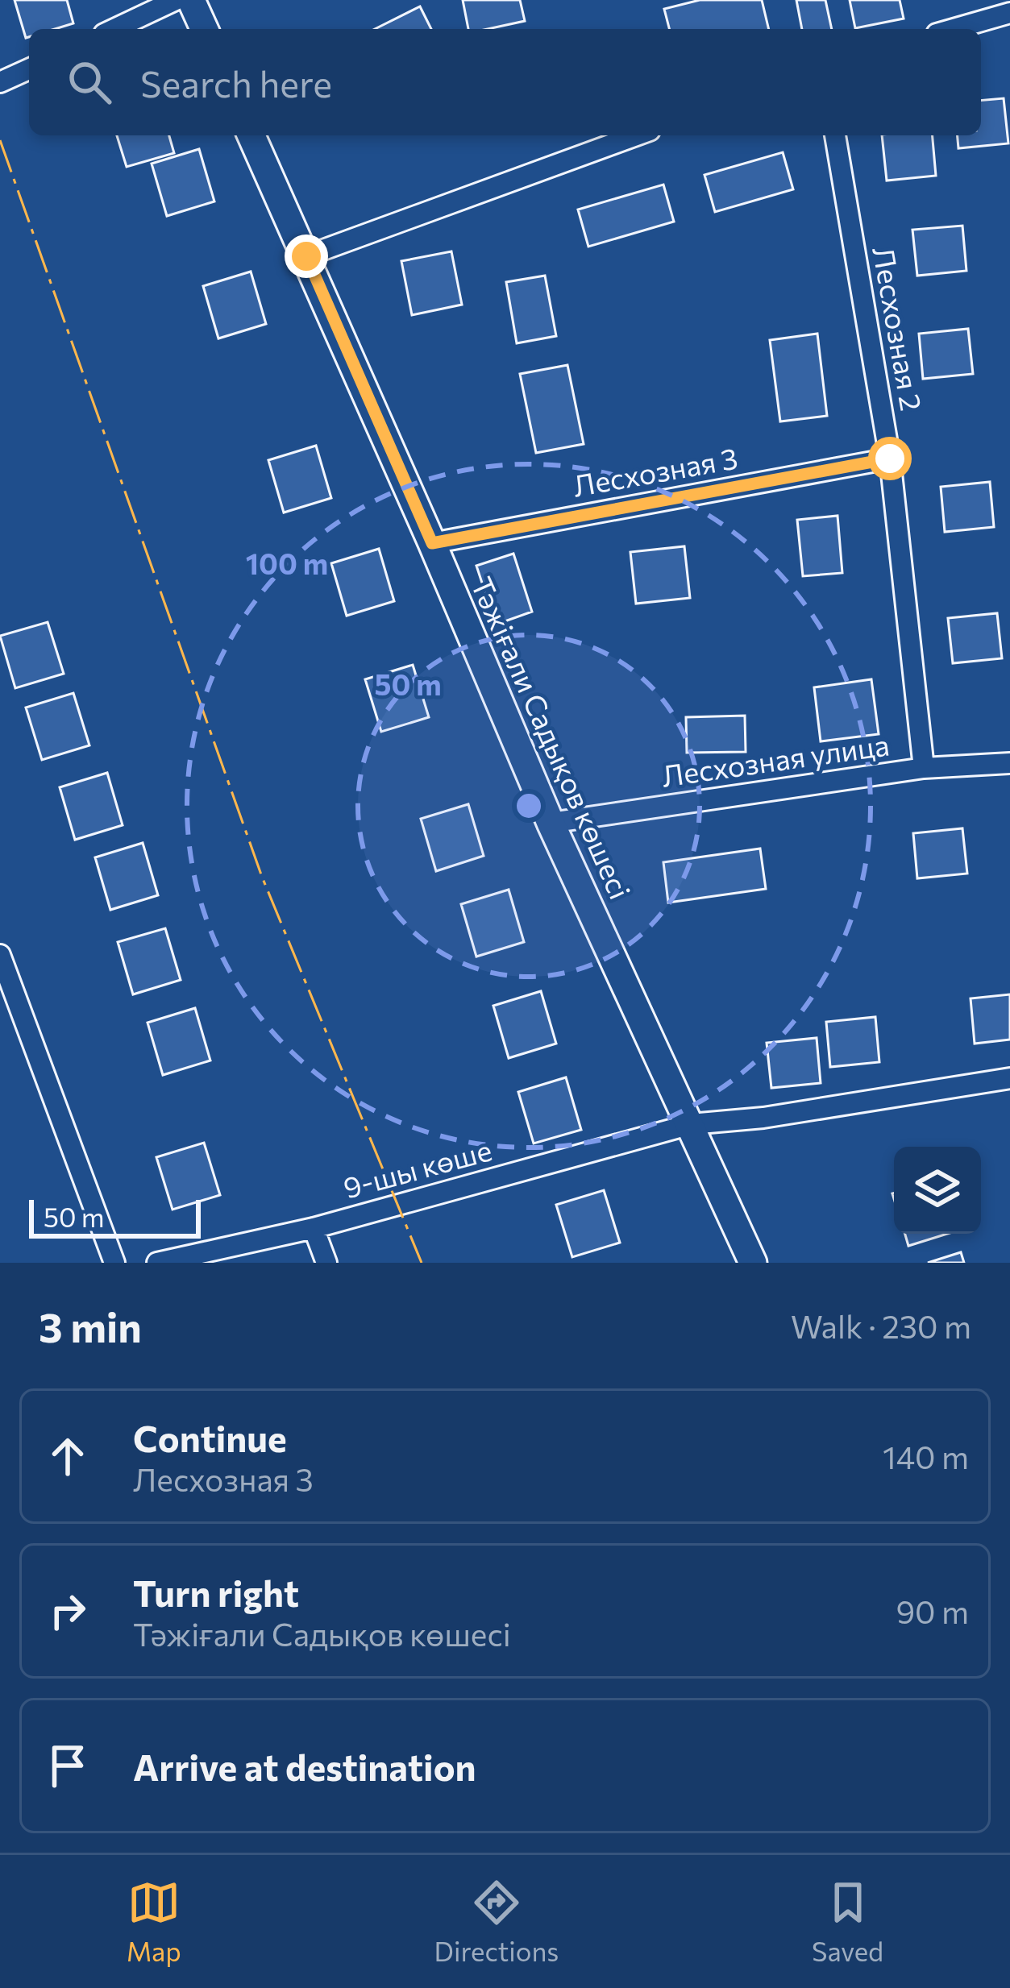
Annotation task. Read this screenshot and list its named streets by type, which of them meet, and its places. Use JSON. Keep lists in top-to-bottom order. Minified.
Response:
{"streets":{"street":["Лесхозная 2","Лесхозная 3","Тәжіғали Садықов көшесі","Лесхозная улица","9-шы көше"]},"crossings":[["Лесхозная 2","Лесхозная 3"],["Лесхозная 2","Лесхозная улица"],["Лесхозная 3","Тәжіғали Садықов көшесі"],["Тәжіғали Садықов көшесі","Лесхозная улица"],["Тәжіғали Садықов көшесі","9-шы көше"]],"scale_bar":"50 m","page":{"search":"Search here","scale":"50 m","heading":["3 min","Walk · 230 m"],"list":[["Continue","Лесхозная 3","140 m"],["Turn right","Тәжіғали Садықов көшесі","90 m"],"Arrive at destination"],"nav":["Map","Directions","Saved"]},"rings":["100 m","50 m"]}
